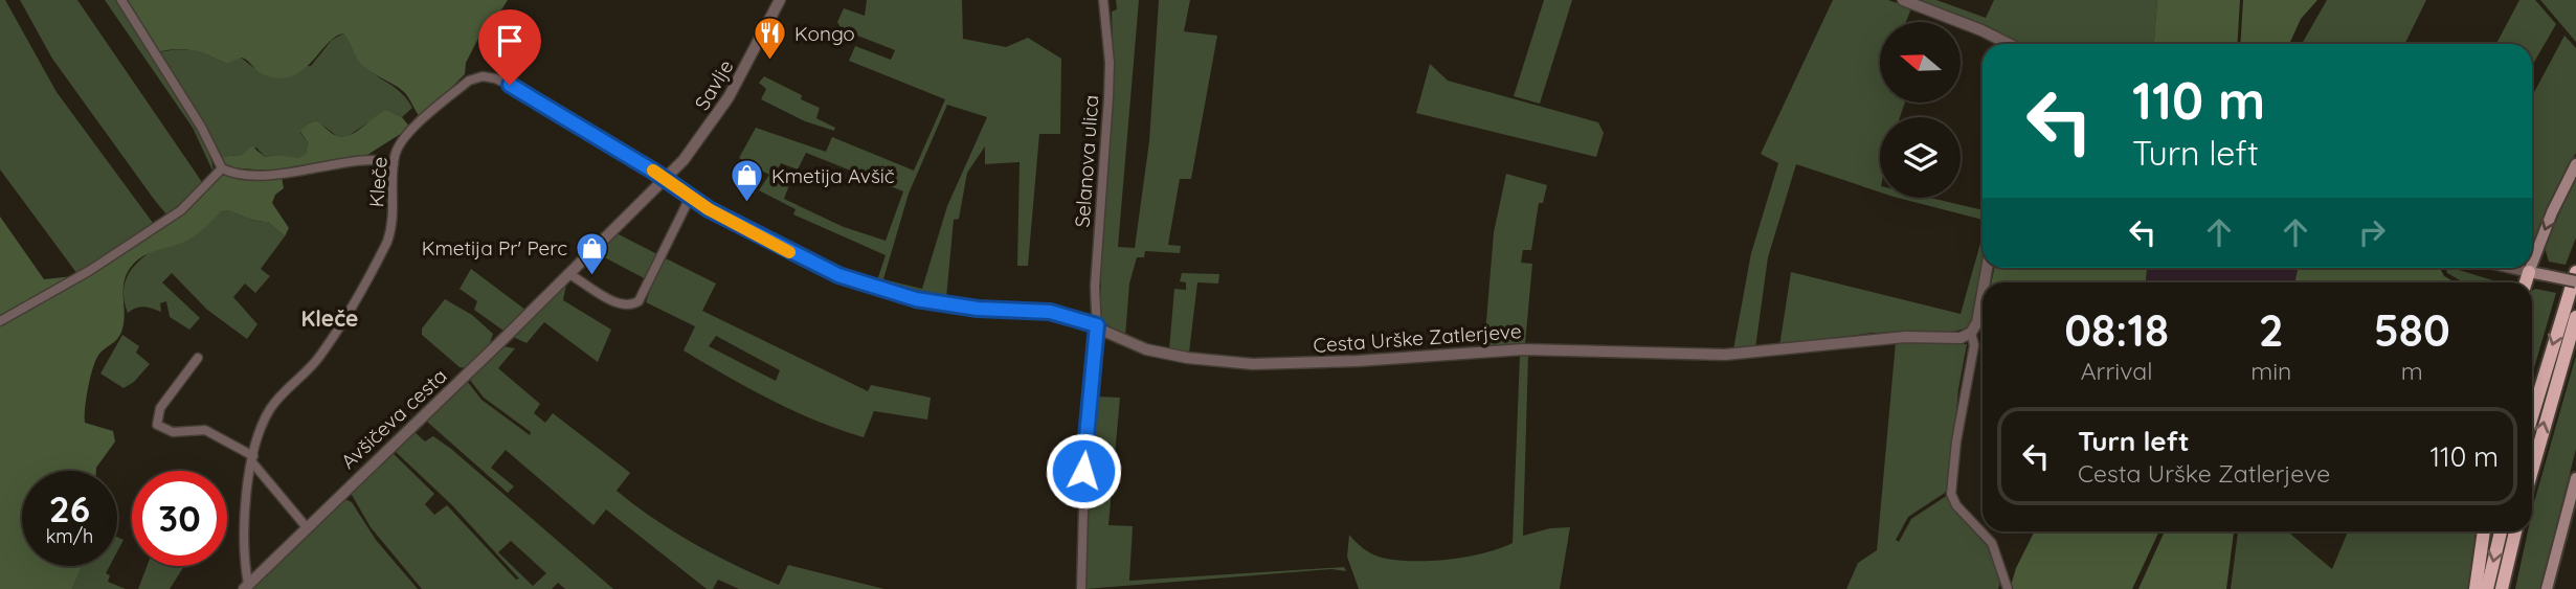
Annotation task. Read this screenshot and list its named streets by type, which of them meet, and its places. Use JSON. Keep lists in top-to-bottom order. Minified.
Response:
{"streets":{"street":["Savlje","Selanova ulica","Kleče","Cesta Urške Zatlerjeve","Avšičeva cesta"]},"crossings":[["Savlje","Kleče"],["Savlje","Cesta Urške Zatlerjeve"],["Savlje","Avšičeva cesta"],["Selanova ulica","Cesta Urške Zatlerjeve"],["Kleče","Cesta Urške Zatlerjeve"],["Kleče","Avšičeva cesta"],["Cesta Urške Zatlerjeve","Avšičeva cesta"]],"districts":["Kleče"],"places":{"restaurant":["Kongo"],"shop":["Kmetija Avšič","Kmetija Pr' Perc"]},"north":"left","page":{"turn":["110 m","Turn left"],"eta":["08:18","Arrival","2","min","580","m"],"list":[{"name":"Turn left","note":"Cesta Urške Zatlerjeve","value":"110 m"}],"speed":"26 km/h","limit":"30"}}
